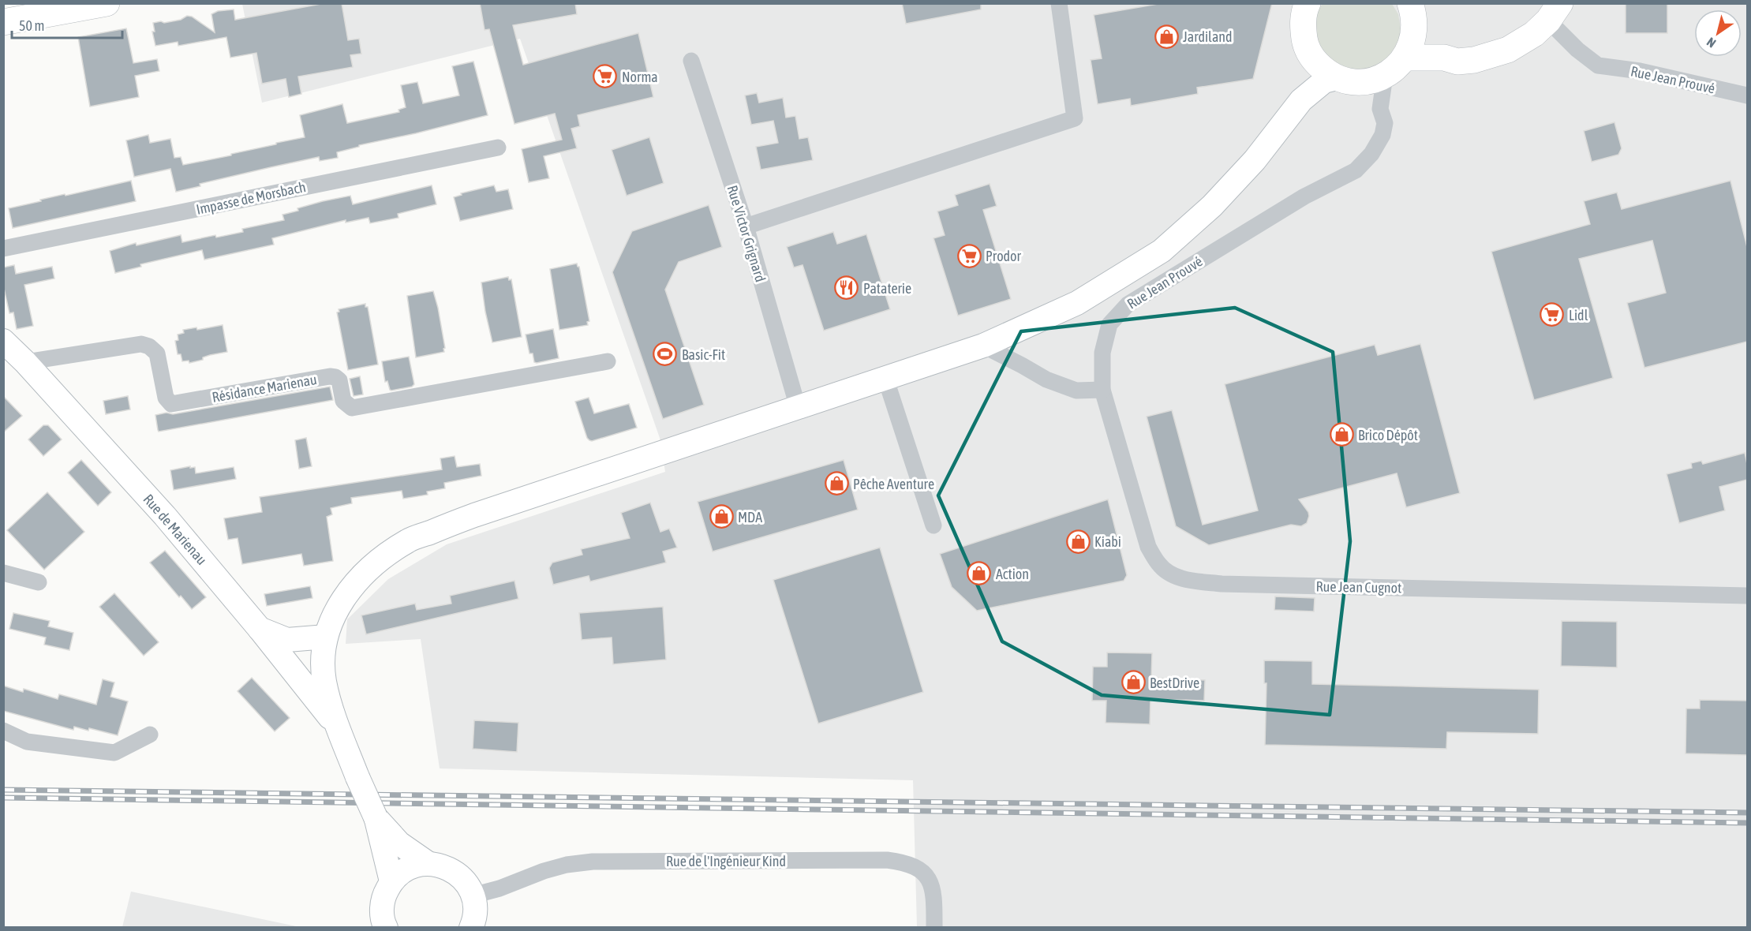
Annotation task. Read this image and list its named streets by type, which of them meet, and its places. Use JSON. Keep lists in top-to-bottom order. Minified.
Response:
{"streets":{"main road":["Rue de Marienau"],"street":["Rue Jean Prouvé","Impasse de Morsbach","Rue Victor Grignard","Résidance Marienau","Rue Jean Cugnot","Rue de l'Ingénieur Kind"]},"crossings":[["Rue Jean Prouvé","Rue Jean Cugnot"],["Résidance Marienau","Rue de Marienau"]],"places":{"shop":["Jardiland","Brico Dépôt","Pêche Aventure","MDA","Kiabi","Action","BestDrive"],"supermarket":["Norma","Prodor","Lidl"],"restaurant":["Pataterie"],"sports":["Basic-Fit"]},"scale_bar":"50 m","north":"bottom left"}
